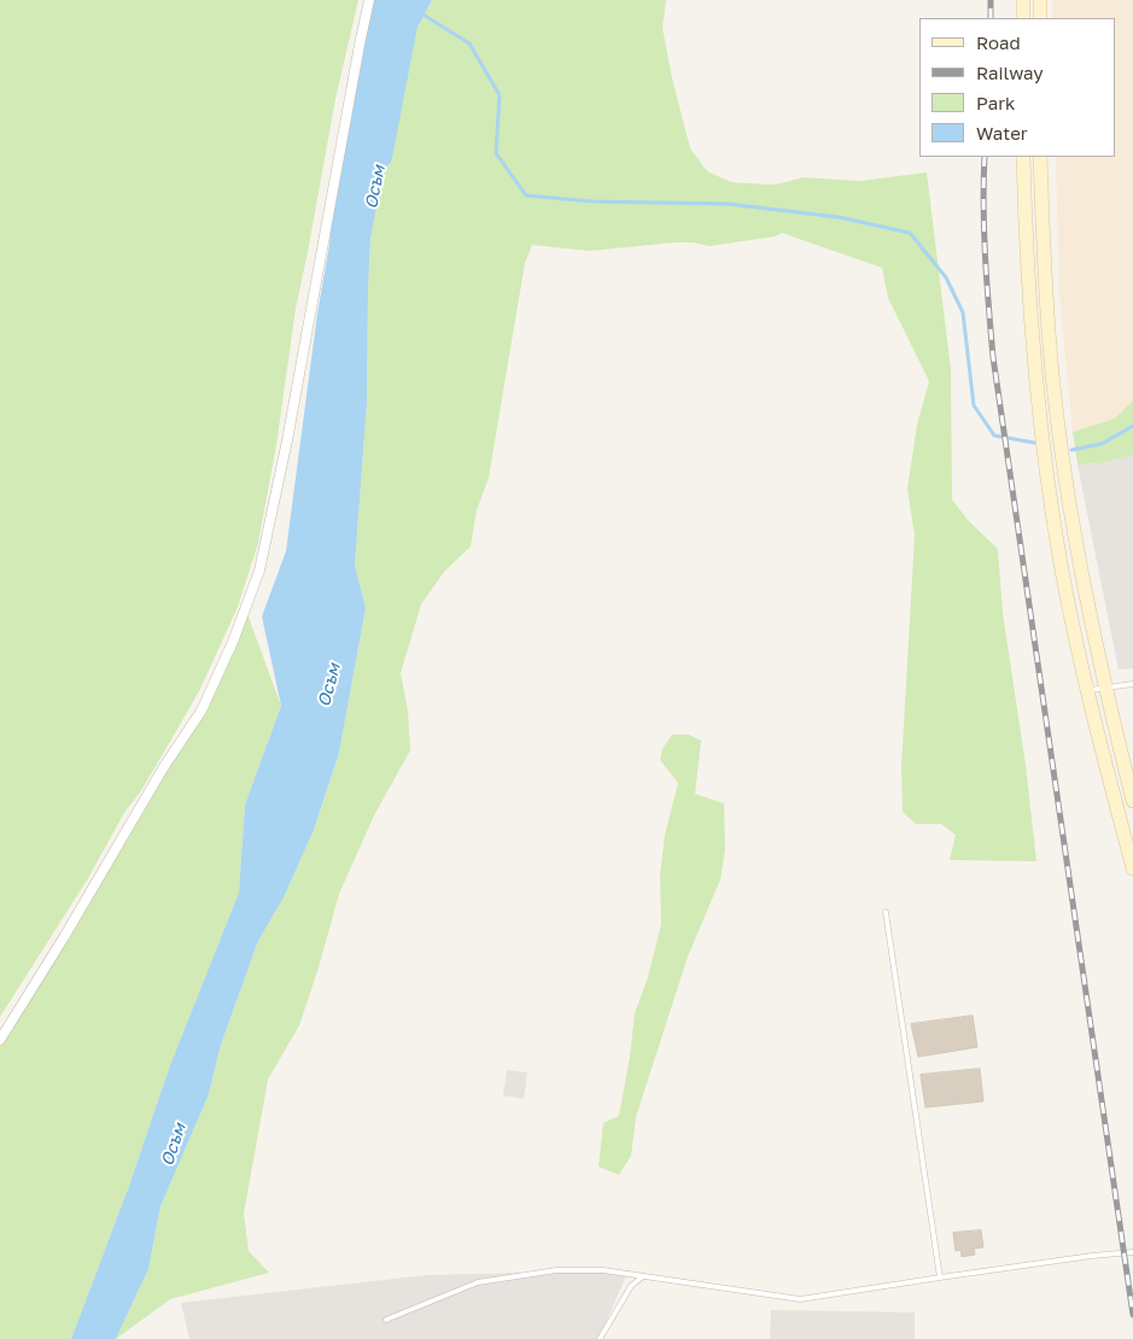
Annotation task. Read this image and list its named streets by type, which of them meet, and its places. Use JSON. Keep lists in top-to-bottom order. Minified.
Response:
{"water":["Осъм"],"legend":["Road","Railway","Park","Water"]}
